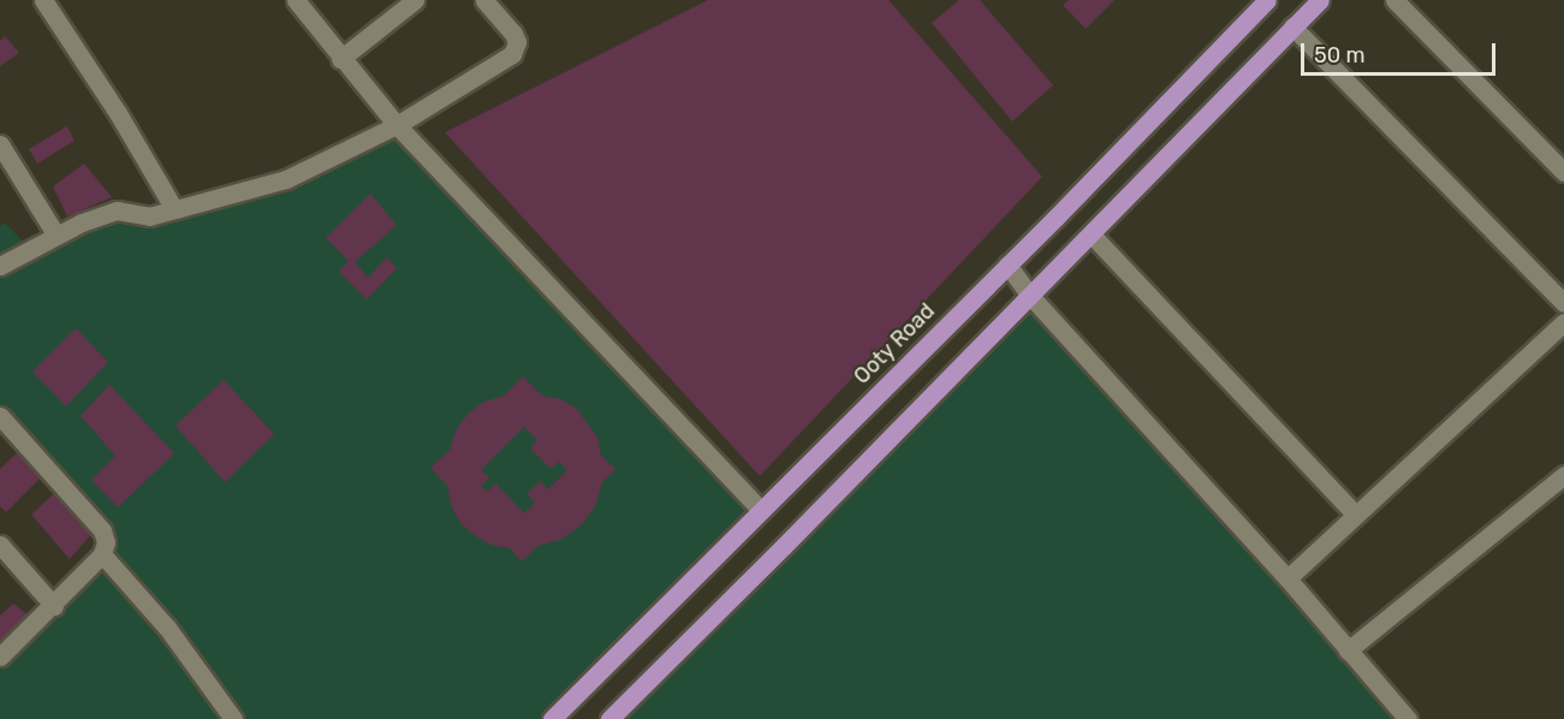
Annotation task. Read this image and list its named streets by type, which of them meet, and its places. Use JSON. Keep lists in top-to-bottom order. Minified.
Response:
{"streets":{"main road":["Ooty Road"]},"scale_bar":"50 m"}
